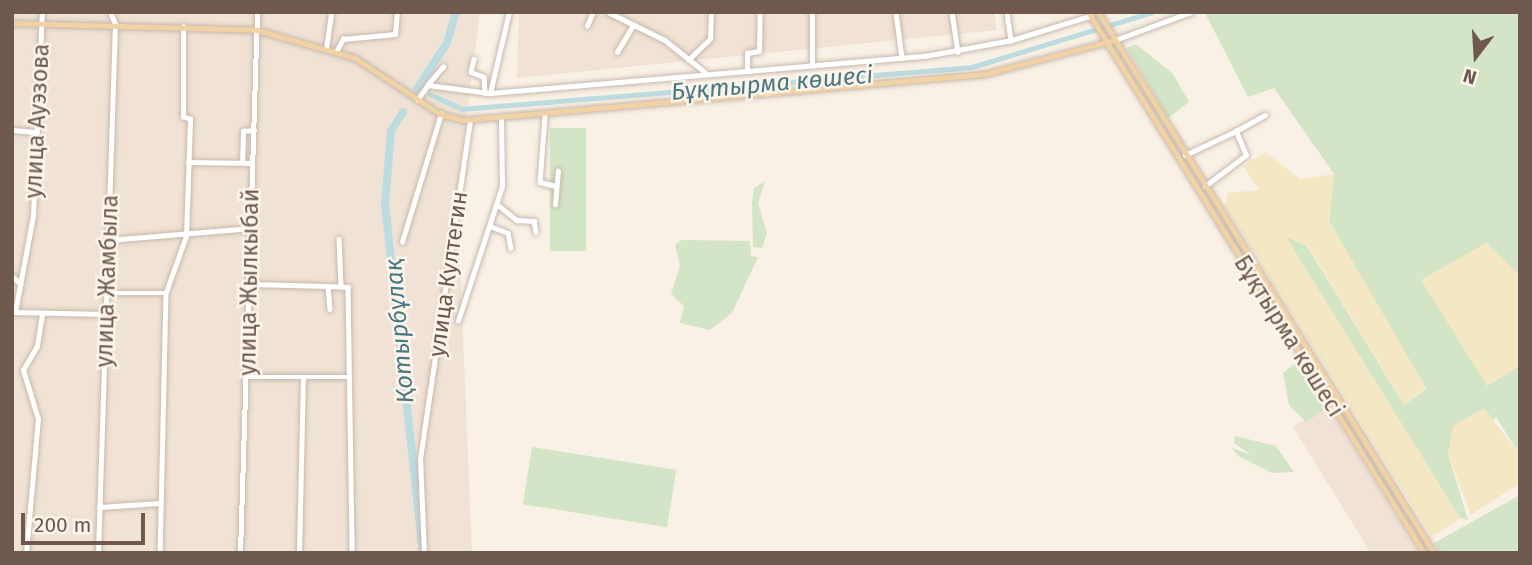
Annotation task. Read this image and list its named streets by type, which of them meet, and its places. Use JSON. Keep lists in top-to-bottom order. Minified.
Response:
{"streets":{"main road":["Бұқтырма көшесі"],"street":["улица Ауэзова","улица Култегин","улица Жамбыла","улица Жылкыбай"]},"water":["Бұқтырма көшесі","Қотырбұлақ"],"scale_bar":"200 m","north":"bottom"}
